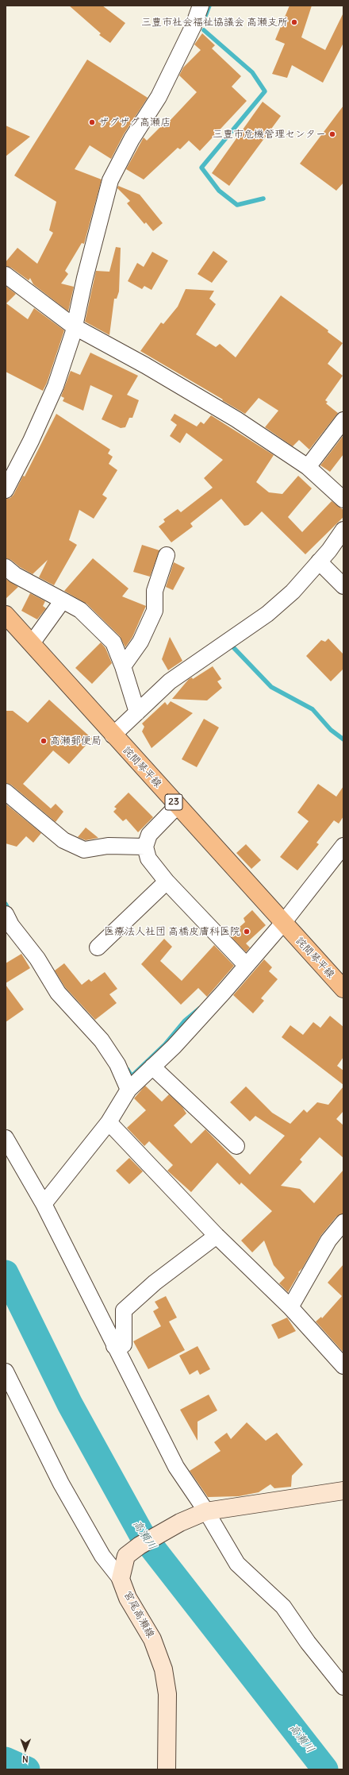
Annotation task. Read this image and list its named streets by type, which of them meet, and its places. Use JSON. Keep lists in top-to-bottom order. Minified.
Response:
{"streets":{"main road":["詫間琴平線","23","宮尾高瀬線"]},"water":["高瀬川"],"places":["三豊市社会福祉協議会 高瀬支所","ザグザグ高瀬店","三豊市危機管理センター","高瀬郵便局","医療法人社団 高橋皮膚科医院"],"north":"bottom"}
